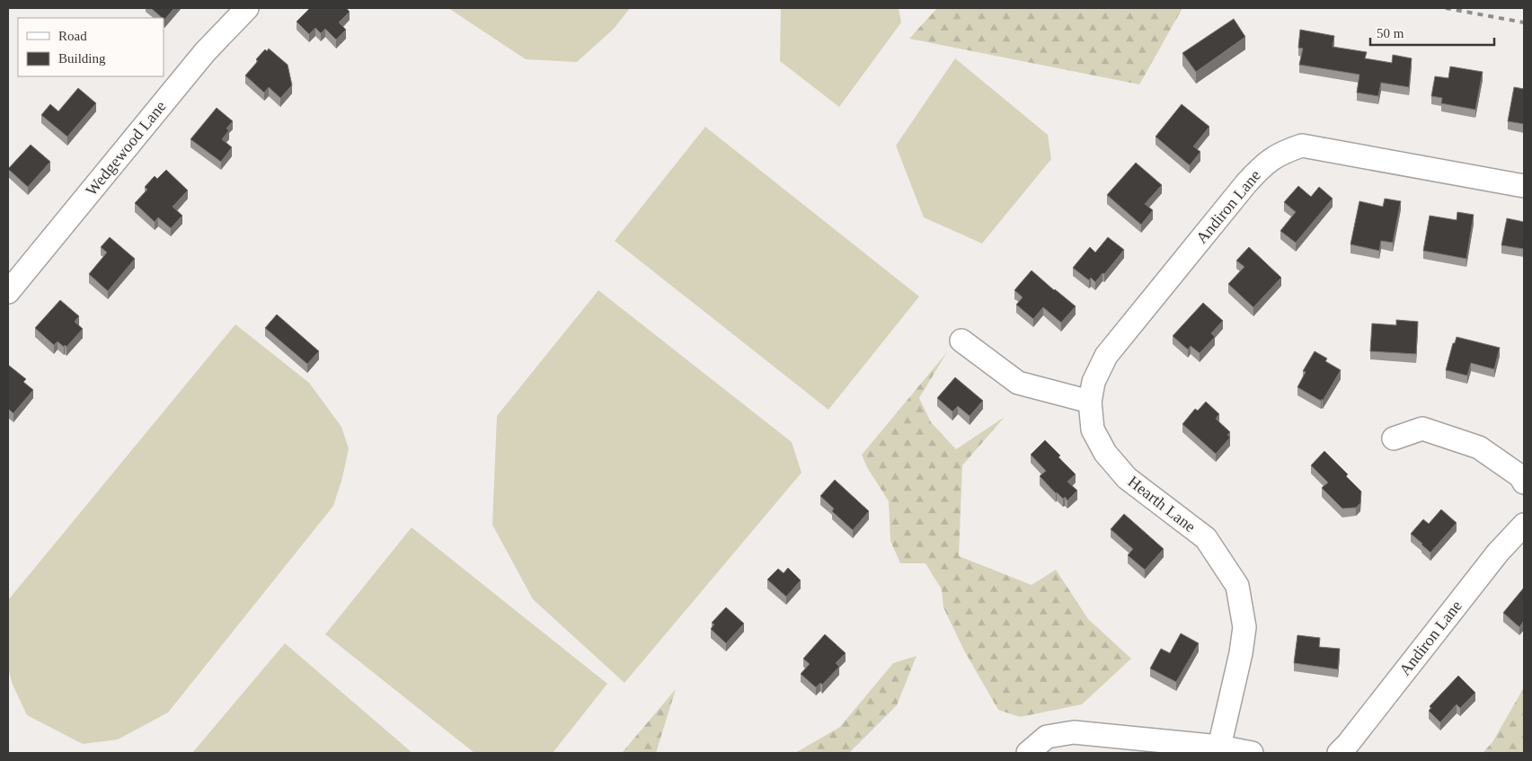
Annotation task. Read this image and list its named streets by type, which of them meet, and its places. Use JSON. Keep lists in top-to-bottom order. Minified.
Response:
{"streets":{"street":["Wedgewood Lane","Andiron Lane","Hearth Lane"]},"crossings":[["Andiron Lane","Hearth Lane"]],"legend":["Road","Building"],"scale_bar":"50 m"}
